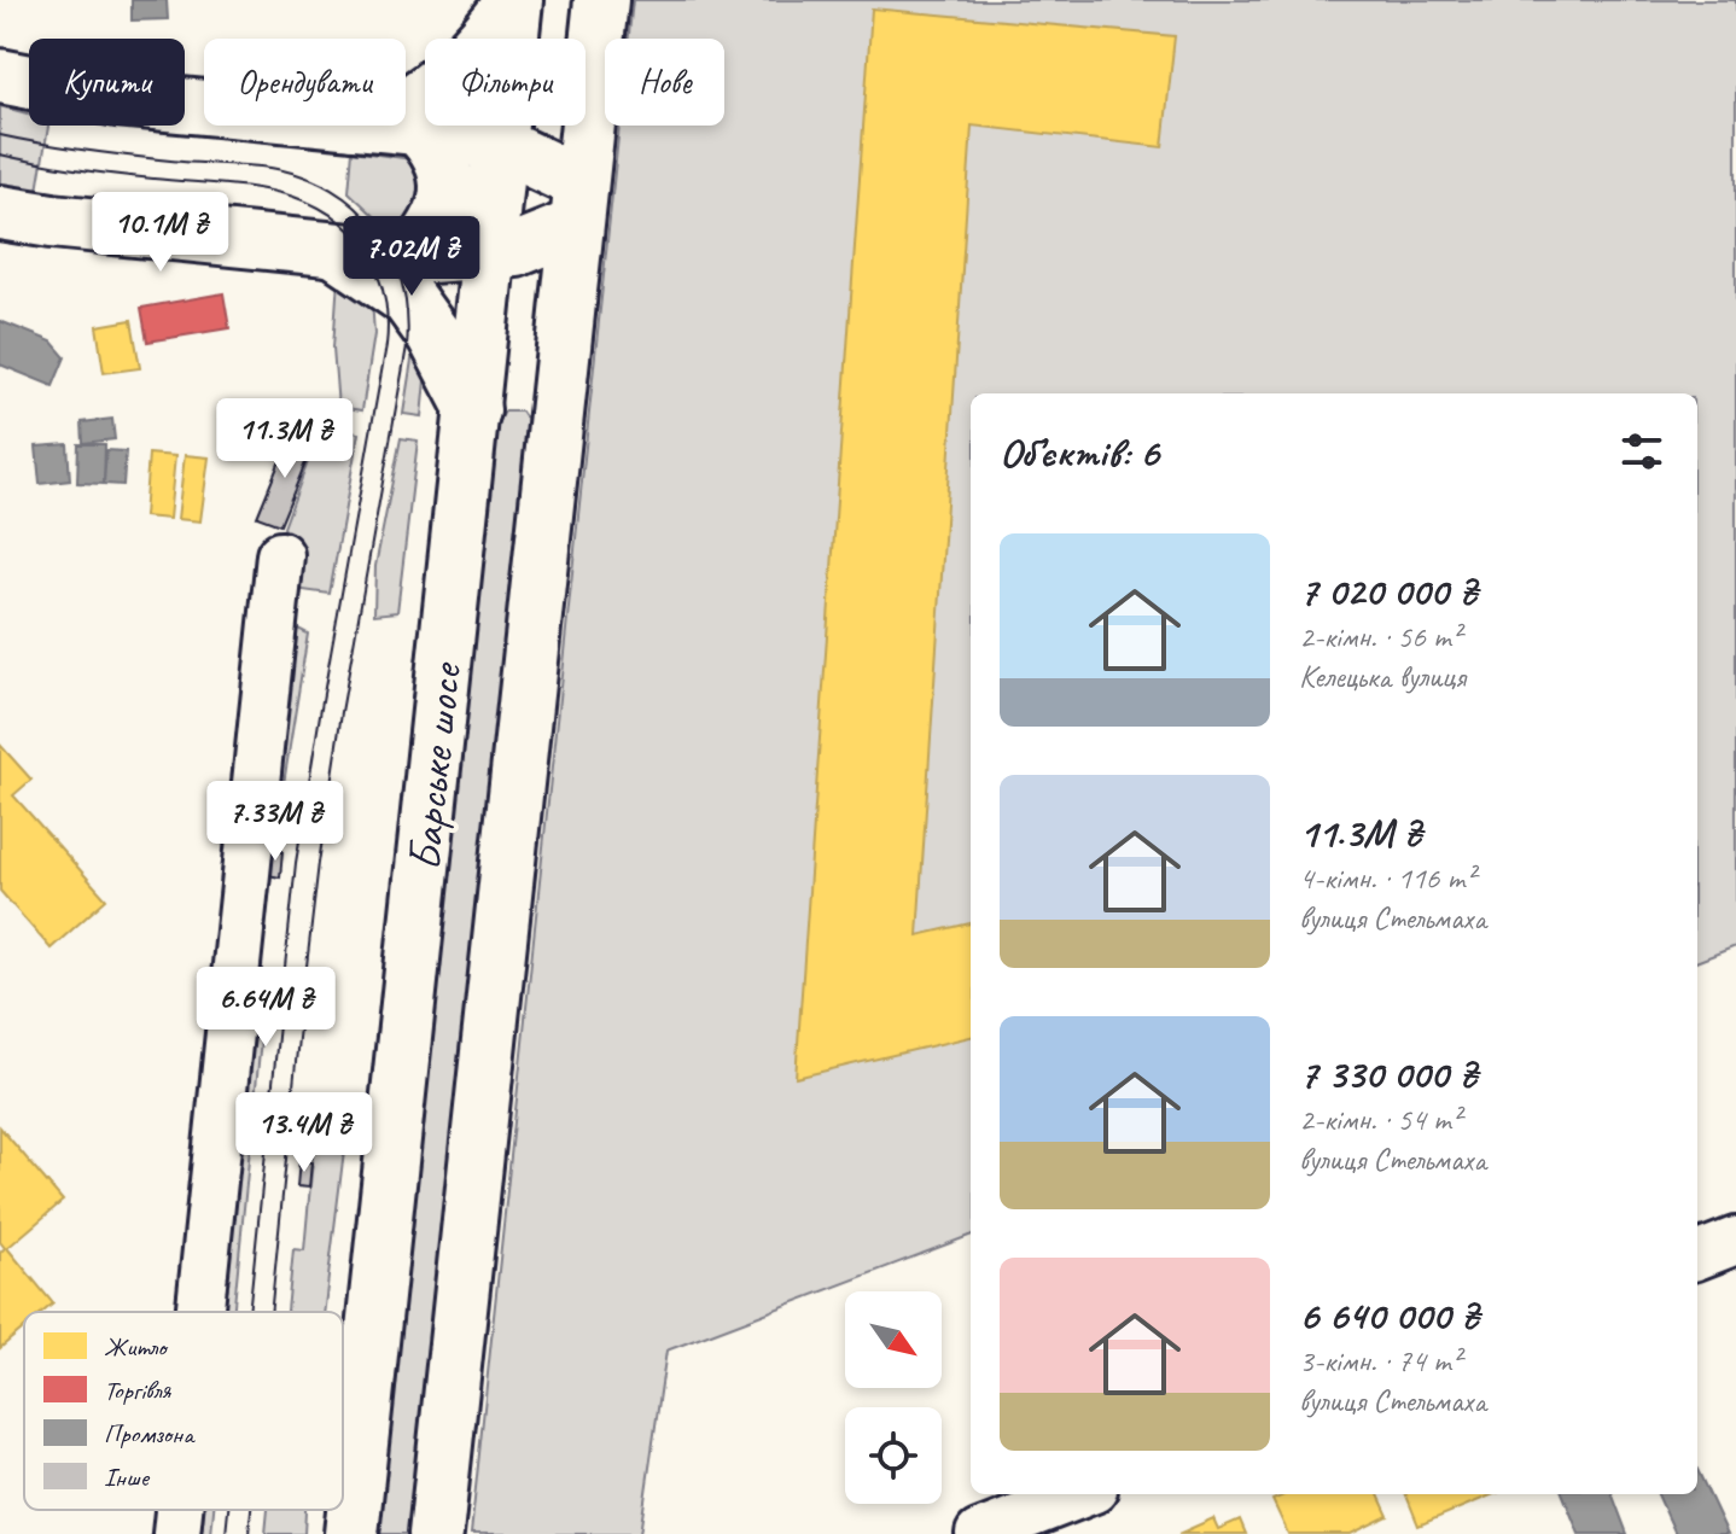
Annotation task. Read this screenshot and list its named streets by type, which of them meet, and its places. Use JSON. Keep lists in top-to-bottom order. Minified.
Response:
{"streets":{"main road":["Барське шосе"]},"legend":["Житло","Торгівля","Промзона","Інше"],"north":"bottom right","page":{"chip":["Купити","Орендувати","Фільтри","Нове"],"price":["10.1M ₴","7.02M ₴","11.3M ₴","7.33M ₴","6.64M ₴","13.4M ₴"],"heading":"Об’єктів: 6","list":[{"name":"7 020 000 ₴","note":"2-кімн. · 56 m² · Келецька вулиця"},{"name":"11.3M ₴","note":"4-кімн. · 116 m² · вулиця Стельмаха"},{"name":"7 330 000 ₴","note":"2-кімн. · 54 m² · вулиця Стельмаха"},{"name":"6 640 000 ₴","note":"3-кімн. · 74 m² · вулиця Стельмаха"}]}}
